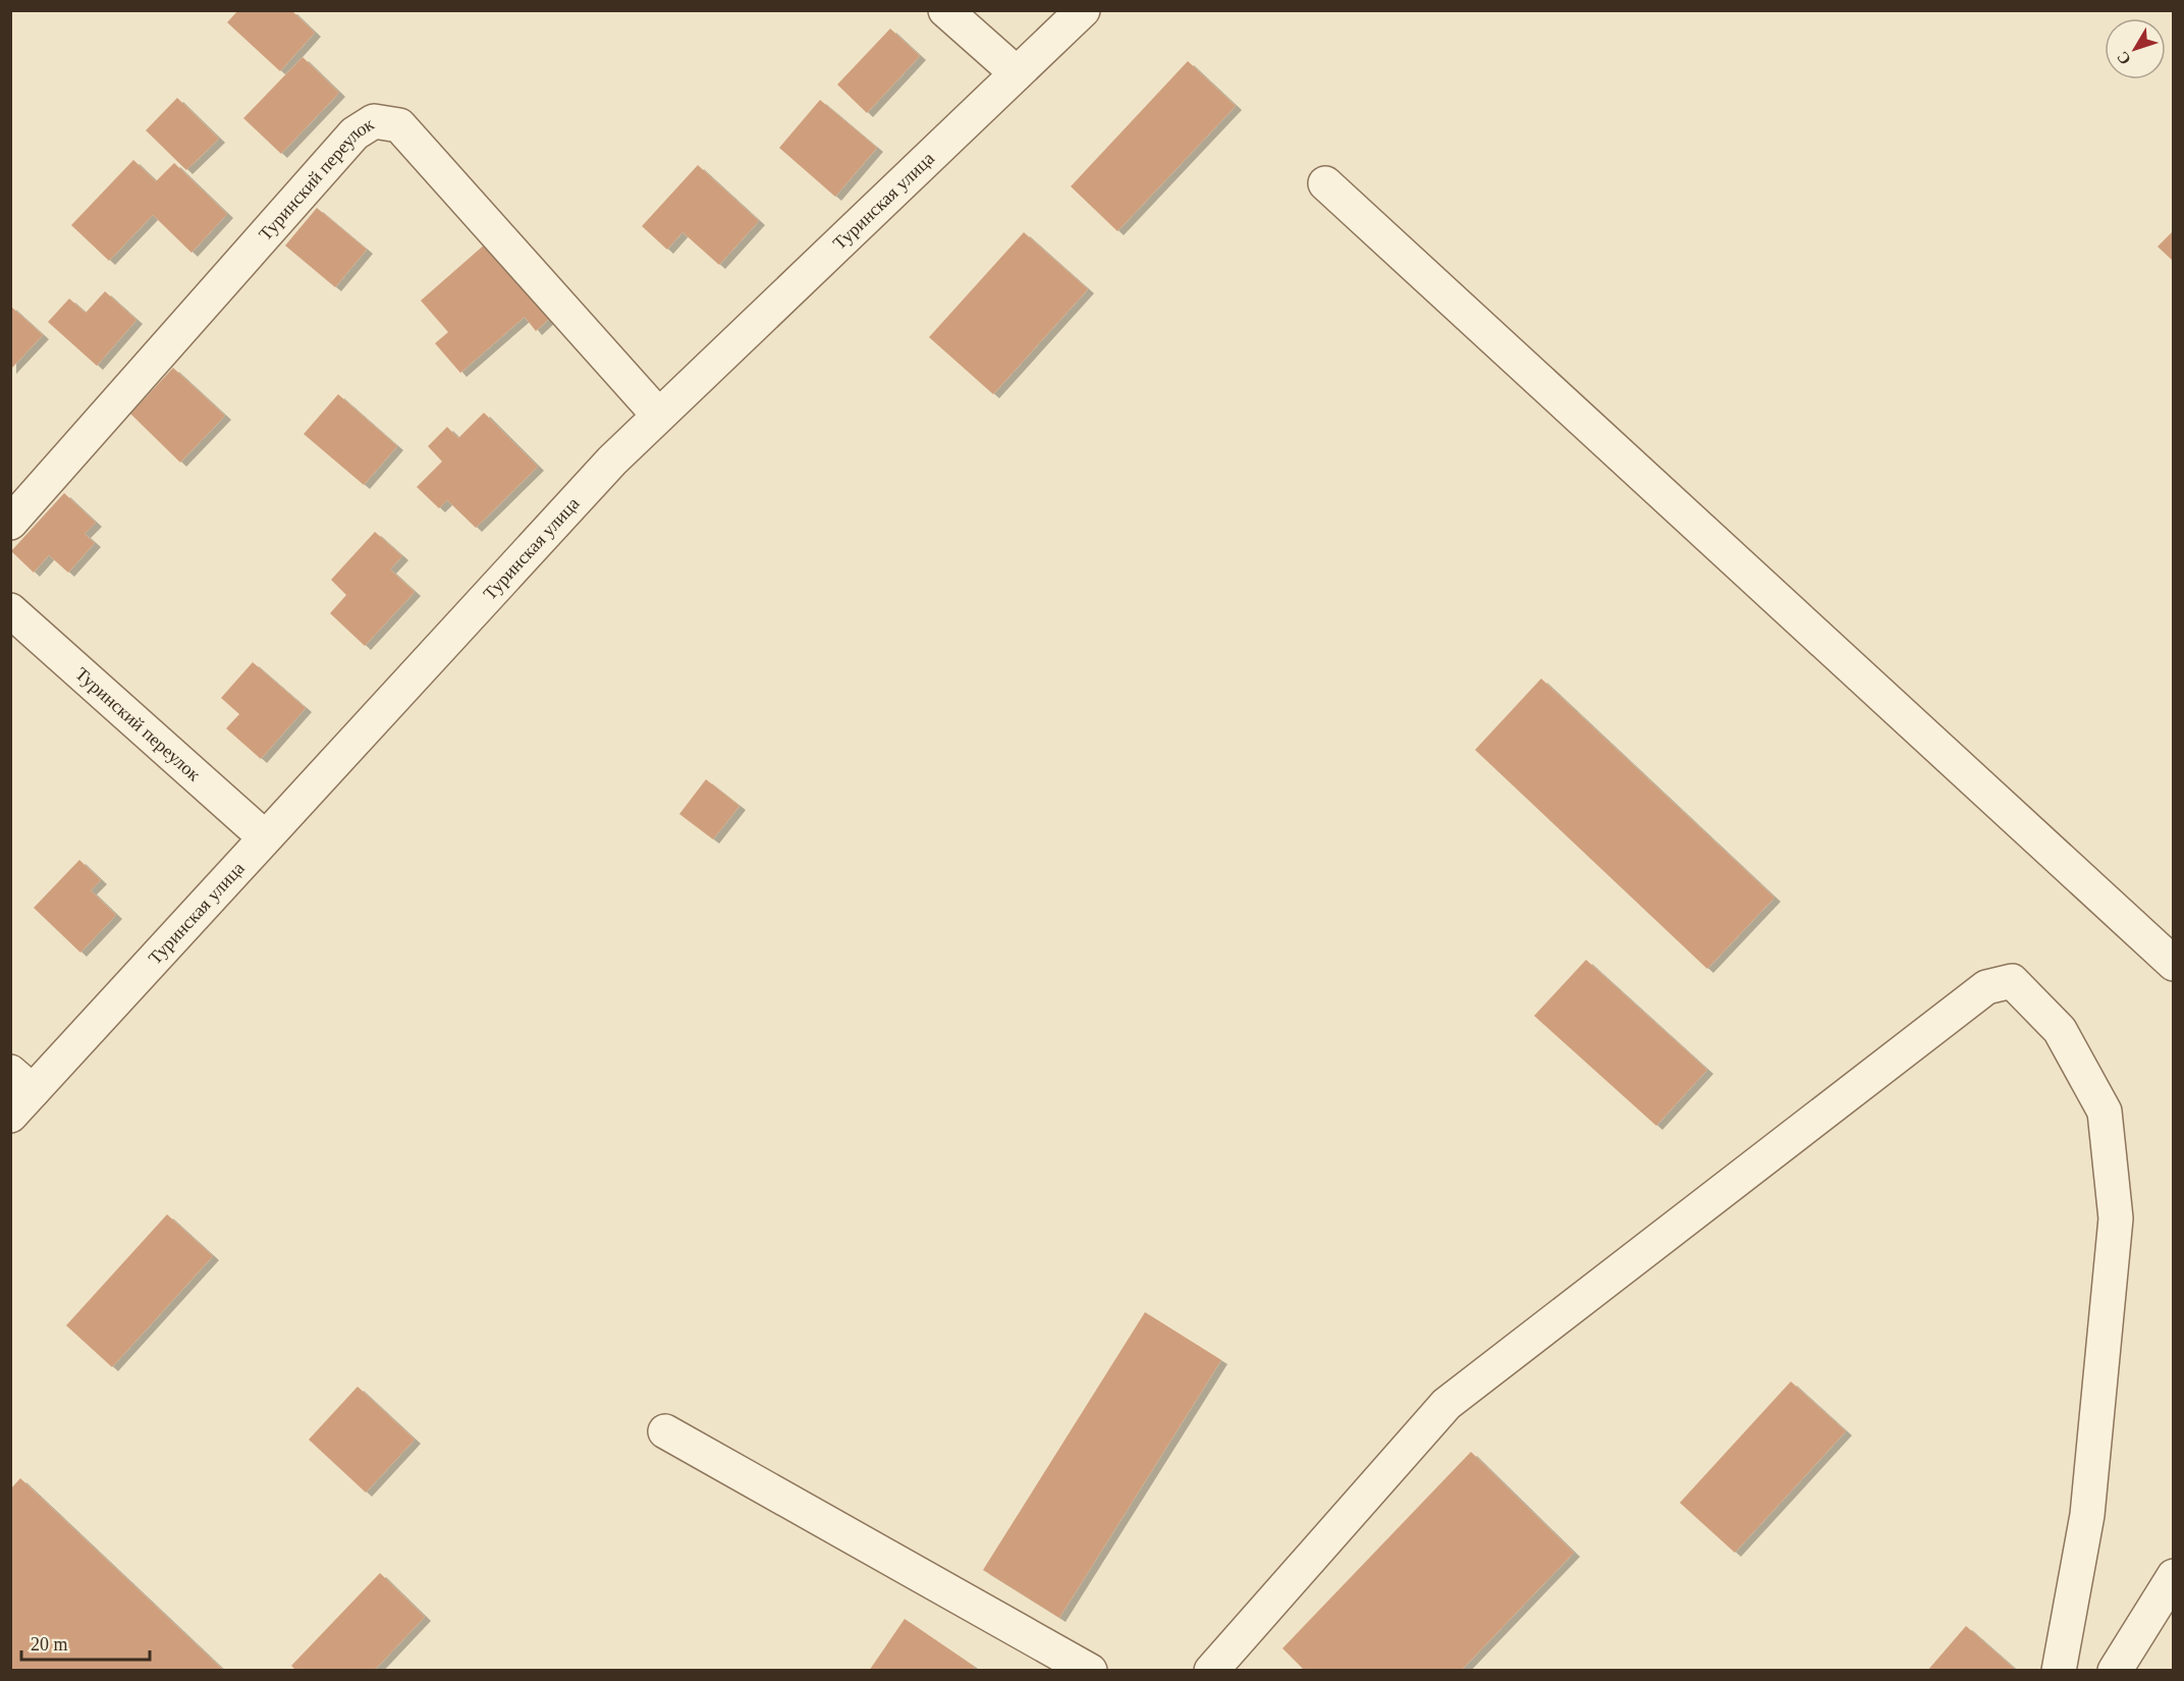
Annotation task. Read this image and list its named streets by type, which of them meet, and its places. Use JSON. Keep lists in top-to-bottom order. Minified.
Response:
{"streets":{"street":["Туринский переулок","Туринская улица"]},"crossings":[["Туринский переулок","Туринская улица"]],"scale_bar":"20 m","north":"bottom left"}
